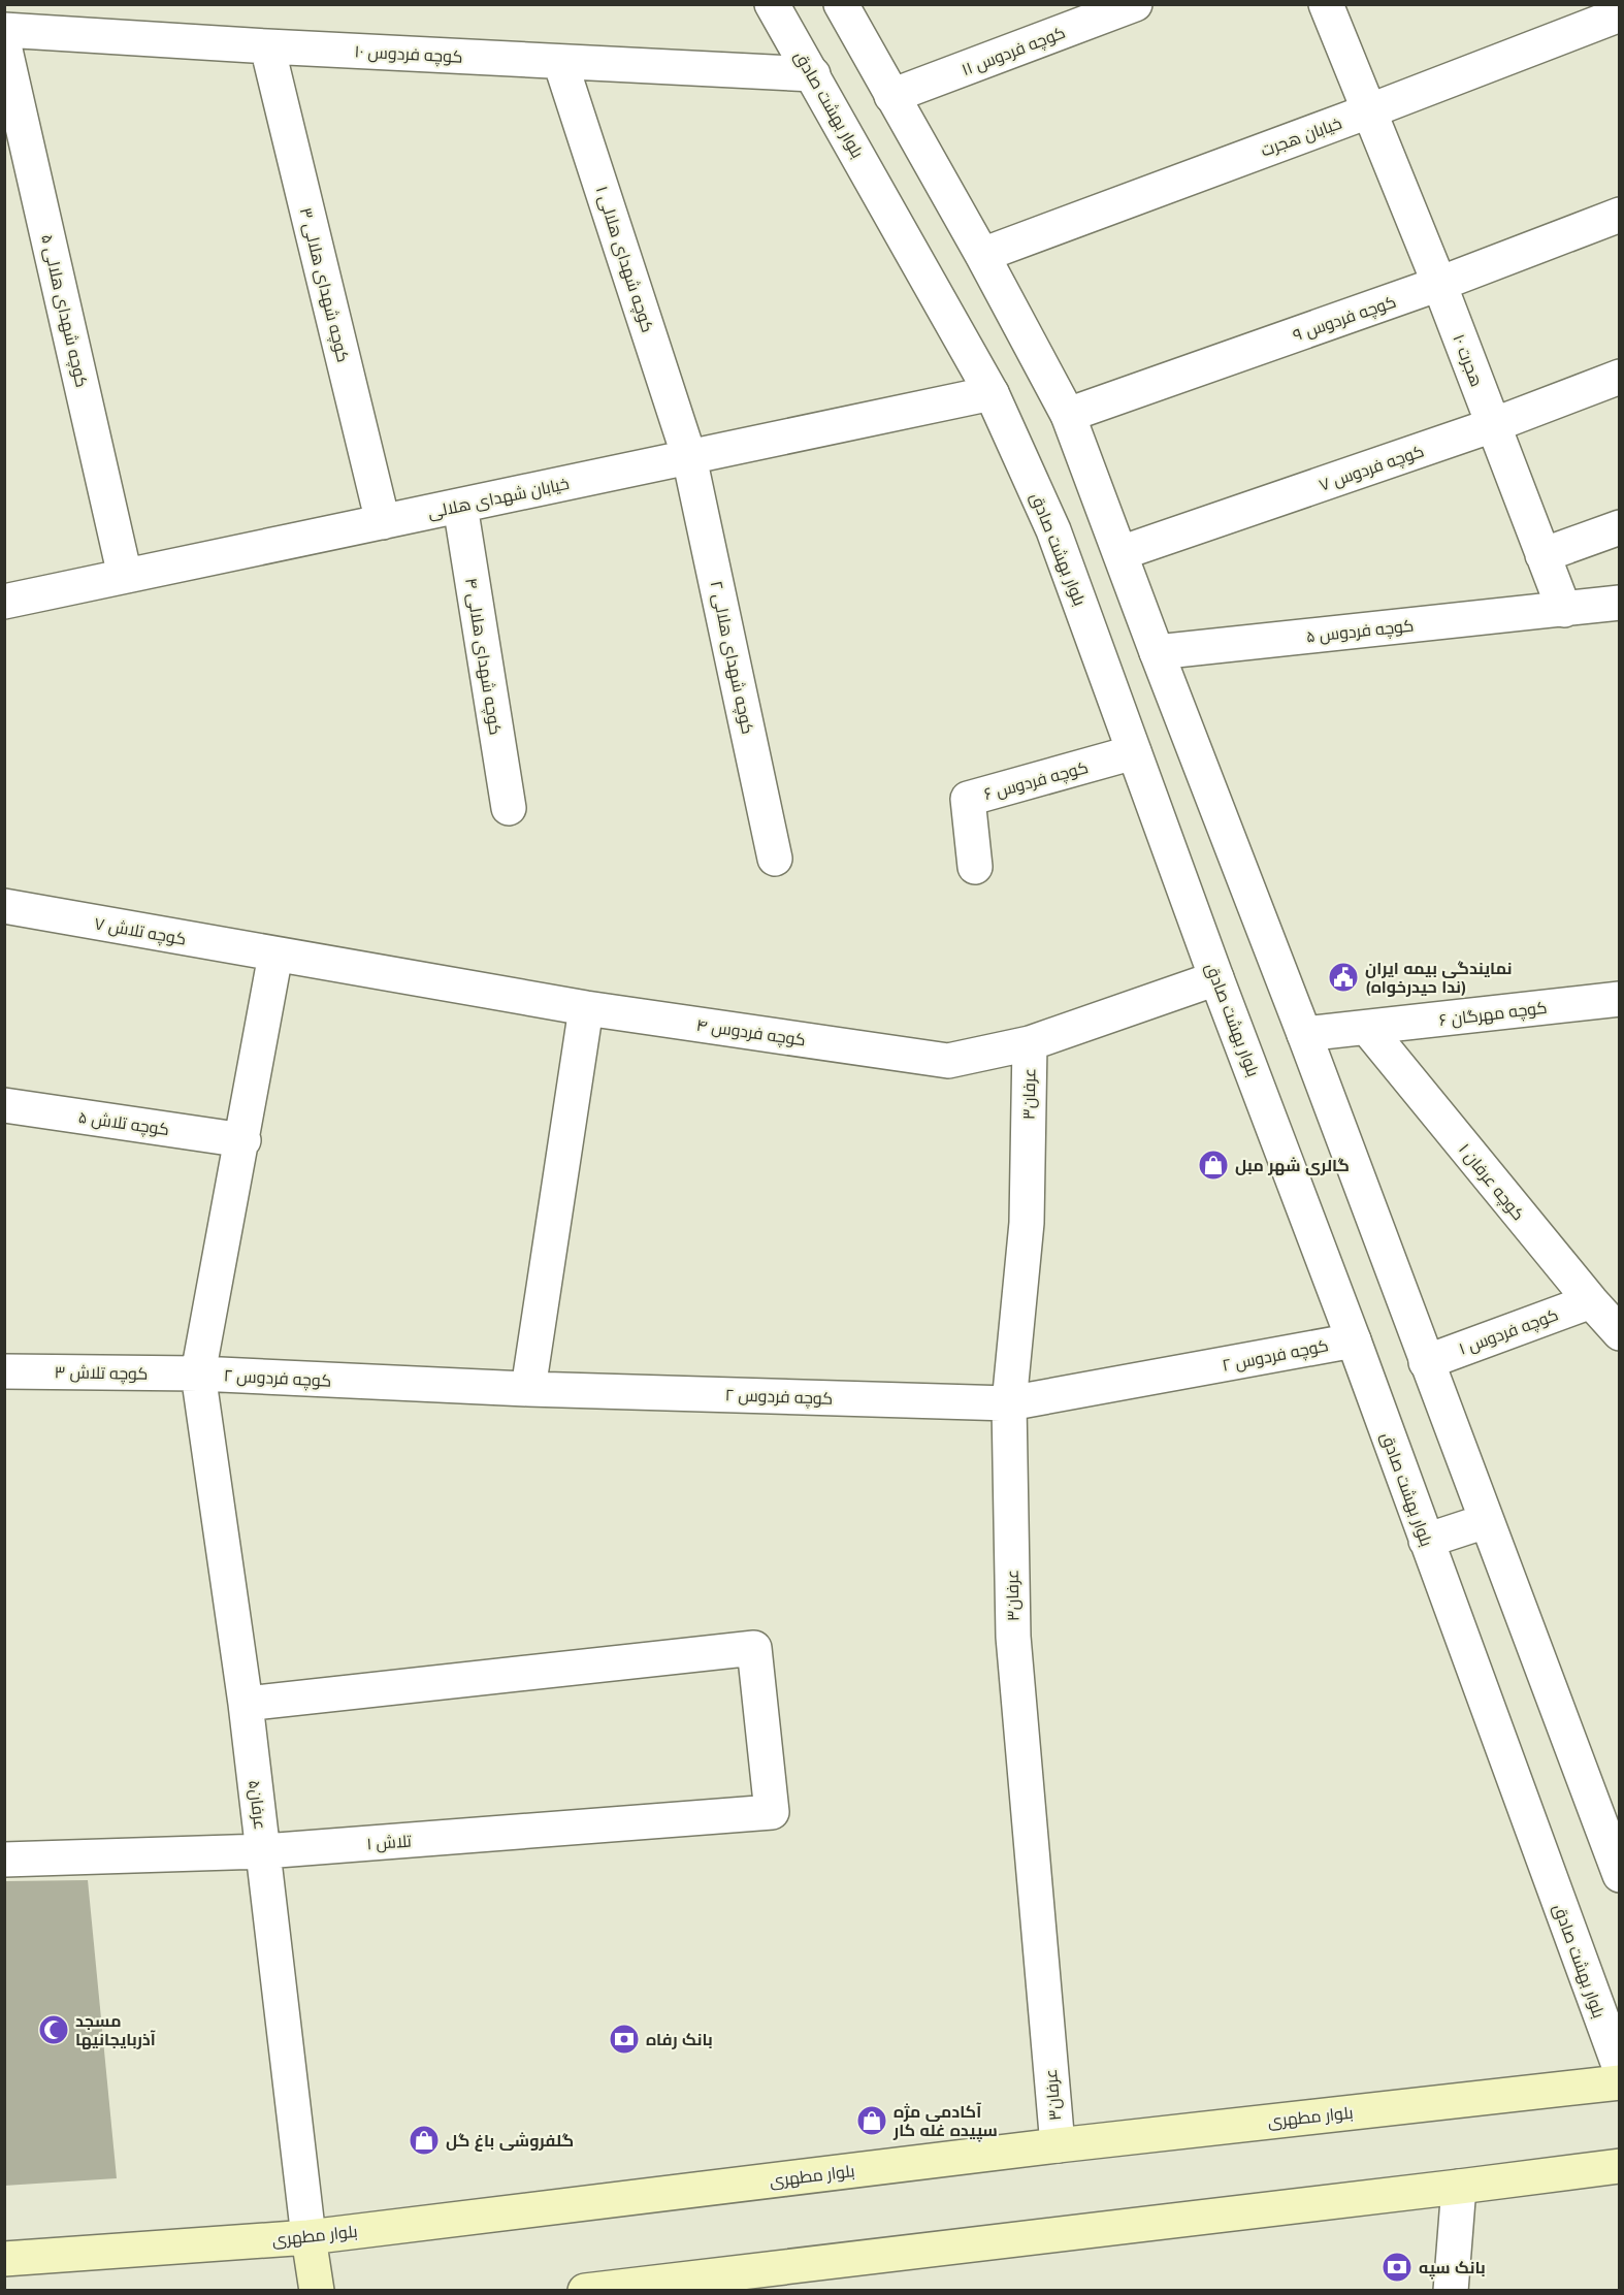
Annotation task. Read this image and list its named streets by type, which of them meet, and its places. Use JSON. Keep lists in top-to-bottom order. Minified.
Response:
{"streets":{"main road":["بلوار مطهری"],"street":["کوچه فردوس ۱۱","کوچه فردوس ۱۰","بلوار بهشت صادق","خیابان هجرت","کوچه شهدای هلالی ۱","کوچه شهدای هلالی ۳","کوچه شهدای هلالی ۵","کوچه فردوس ۹","هجرت ۱۰","کوچه فردوس ۷","خیابان شهدای هلالی","کوچه فردوس ۵","کوچه شهدای هلالی ۴","کوچه شهدای هلالی ۲","کوچه فردوس ۶","کوچه تلاش ۷","کوچه مهرگان ۶","کوچه فردوس ۴","عرفان۳","کوچه تلاش ۵","کوچه عرفان ۱","کوچه فردوس ۱","کوچه فردوس ۲","کوچه تلاش ۳","عرفان۵","تلاش ۱"]},"crossings":[["کوچه فردوس ۱۰","بلوار بهشت صادق"],["کوچه فردوس ۱۰","کوچه شهدای هلالی ۱"],["کوچه فردوس ۱۰","کوچه شهدای هلالی ۳"],["بلوار بهشت صادق","خیابان شهدای هلالی"],["بلوار بهشت صادق","کوچه فردوس ۶"],["بلوار بهشت صادق","کوچه فردوس ۴"],["بلوار بهشت صادق","کوچه فردوس ۲"],["خیابان هجرت","هجرت ۱۰"],["کوچه شهدای هلالی ۱","خیابان شهدای هلالی"],["کوچه شهدای هلالی ۱","کوچه شهدای هلالی ۲"],["کوچه شهدای هلالی ۳","خیابان شهدای هلالی"],["کوچه شهدای هلالی ۵","خیابان شهدای هلالی"],["کوچه فردوس ۹","هجرت ۱۰"],["هجرت ۱۰","کوچه فردوس ۷"],["هجرت ۱۰","کوچه فردوس ۵"],["خیابان شهدای هلالی","کوچه شهدای هلالی ۴"],["خیابان شهدای هلالی","کوچه شهدای هلالی ۲"],["کوچه تلاش ۷","کوچه فردوس ۴"],["کوچه تلاش ۷","عرفان۵"],["کوچه مهرگان ۶","کوچه عرفان ۱"],["کوچه فردوس ۴","عرفان۳"],["کوچه فردوس ۴","عرفان۵"],["عرفان۳","کوچه فردوس ۲"],["عرفان۳","بلوار مطهری"],["کوچه تلاش ۵","عرفان۵"],["کوچه عرفان ۱","کوچه فردوس ۱"],["کوچه فردوس ۲","کوچه تلاش ۳"],["کوچه فردوس ۲","عرفان۵"],["کوچه تلاش ۳","عرفان۵"],["عرفان۵","تلاش ۱"],["عرفان۵","بلوار مطهری"]],"places":{"public building":["نمایندگی بیمه ایران (ندا حیدرخواه)"],"shop":["گالری شهر مبل","آکادمی مژه سپیده غله کار","گلفروشی باغ گل"],"mosque":["مسجد آذربایجانیها"],"bank":["بانک رفاه","بانک سپه"]}}
